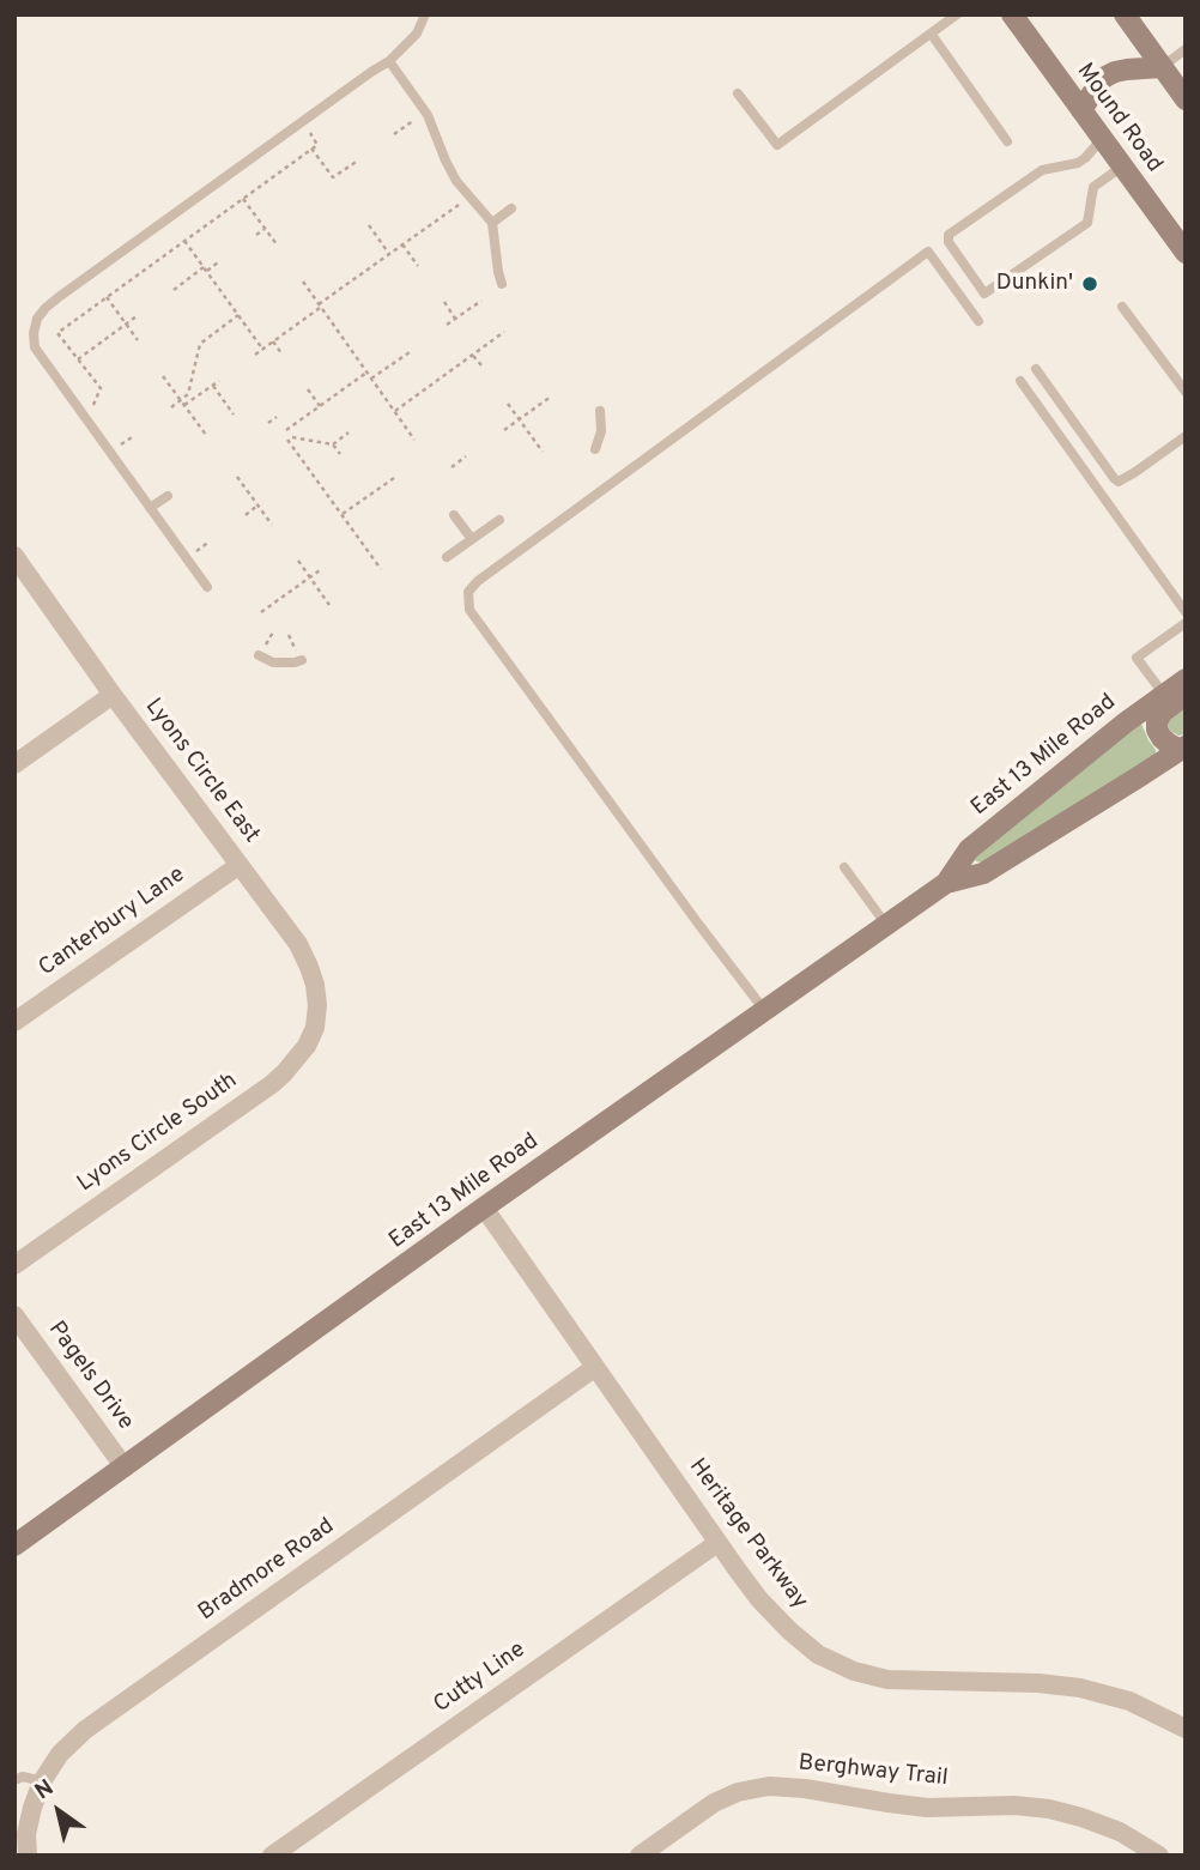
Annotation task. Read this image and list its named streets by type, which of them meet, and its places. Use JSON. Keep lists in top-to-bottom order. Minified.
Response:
{"streets":{"main road":["Mound Road","East 13 Mile Road"],"street":["Lyons Circle East","Canterbury Lane","Lyons Circle South","Pagels Drive","Heritage Parkway","Bradmore Road","Cutty Line","Berghway Trail"]},"crossings":[["East 13 Mile Road","Pagels Drive"],["East 13 Mile Road","Heritage Parkway"],["Lyons Circle East","Canterbury Lane"],["Lyons Circle East","Lyons Circle South"],["Heritage Parkway","Bradmore Road"],["Heritage Parkway","Cutty Line"]],"places":["Dunkin'"],"north":"top left"}
